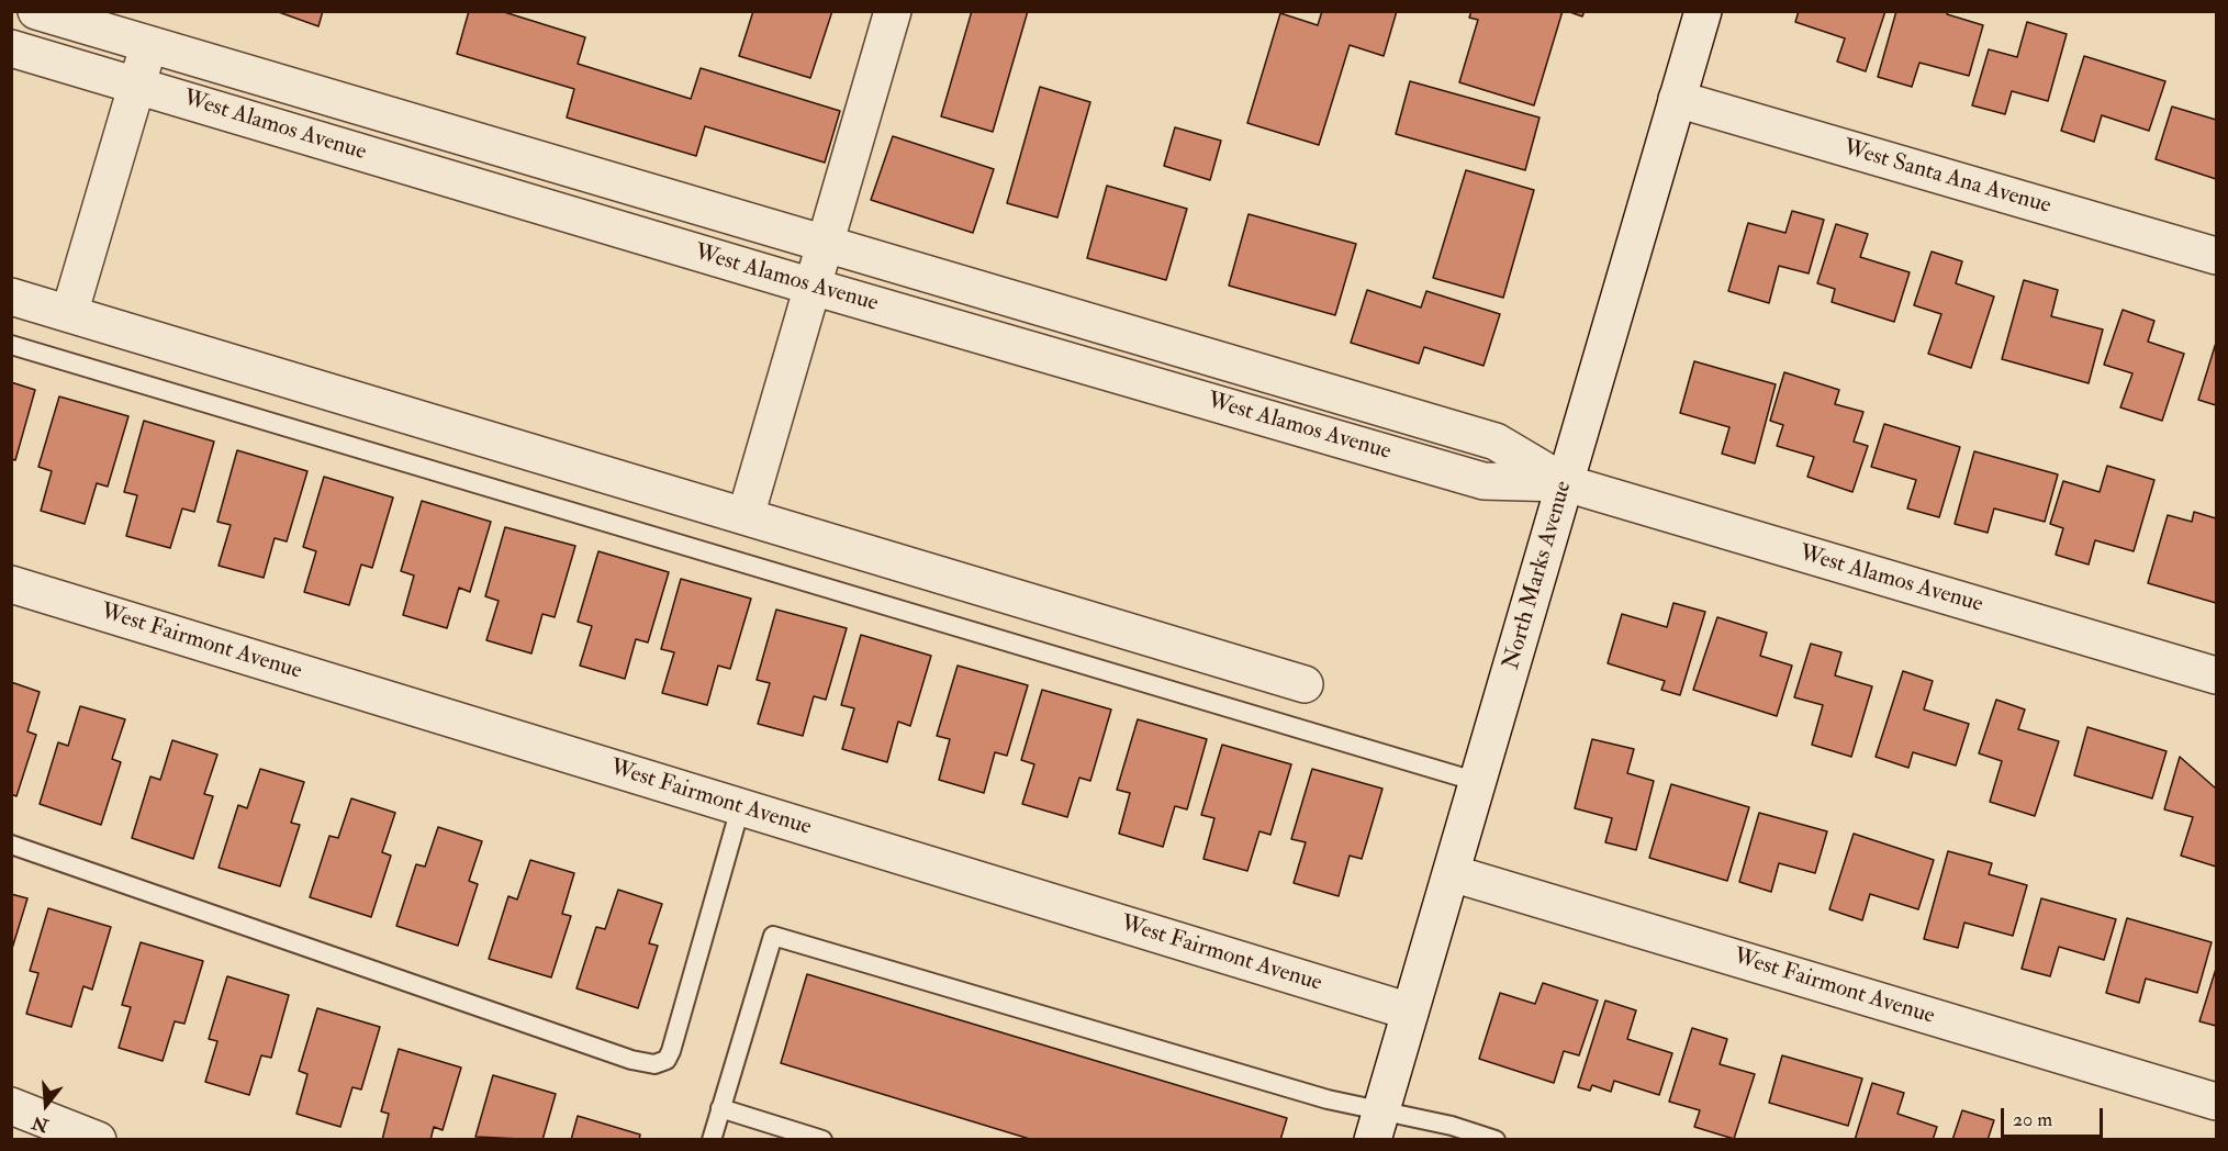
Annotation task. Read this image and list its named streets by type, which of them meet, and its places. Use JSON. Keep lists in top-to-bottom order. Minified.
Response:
{"streets":{"street":["West Alamos Avenue","West Santa Ana Avenue","North Marks Avenue","West Fairmont Avenue"]},"crossings":[["West Alamos Avenue","North Marks Avenue"],["West Santa Ana Avenue","North Marks Avenue"],["North Marks Avenue","West Fairmont Avenue"]],"scale_bar":"20 m","north":"bottom"}
